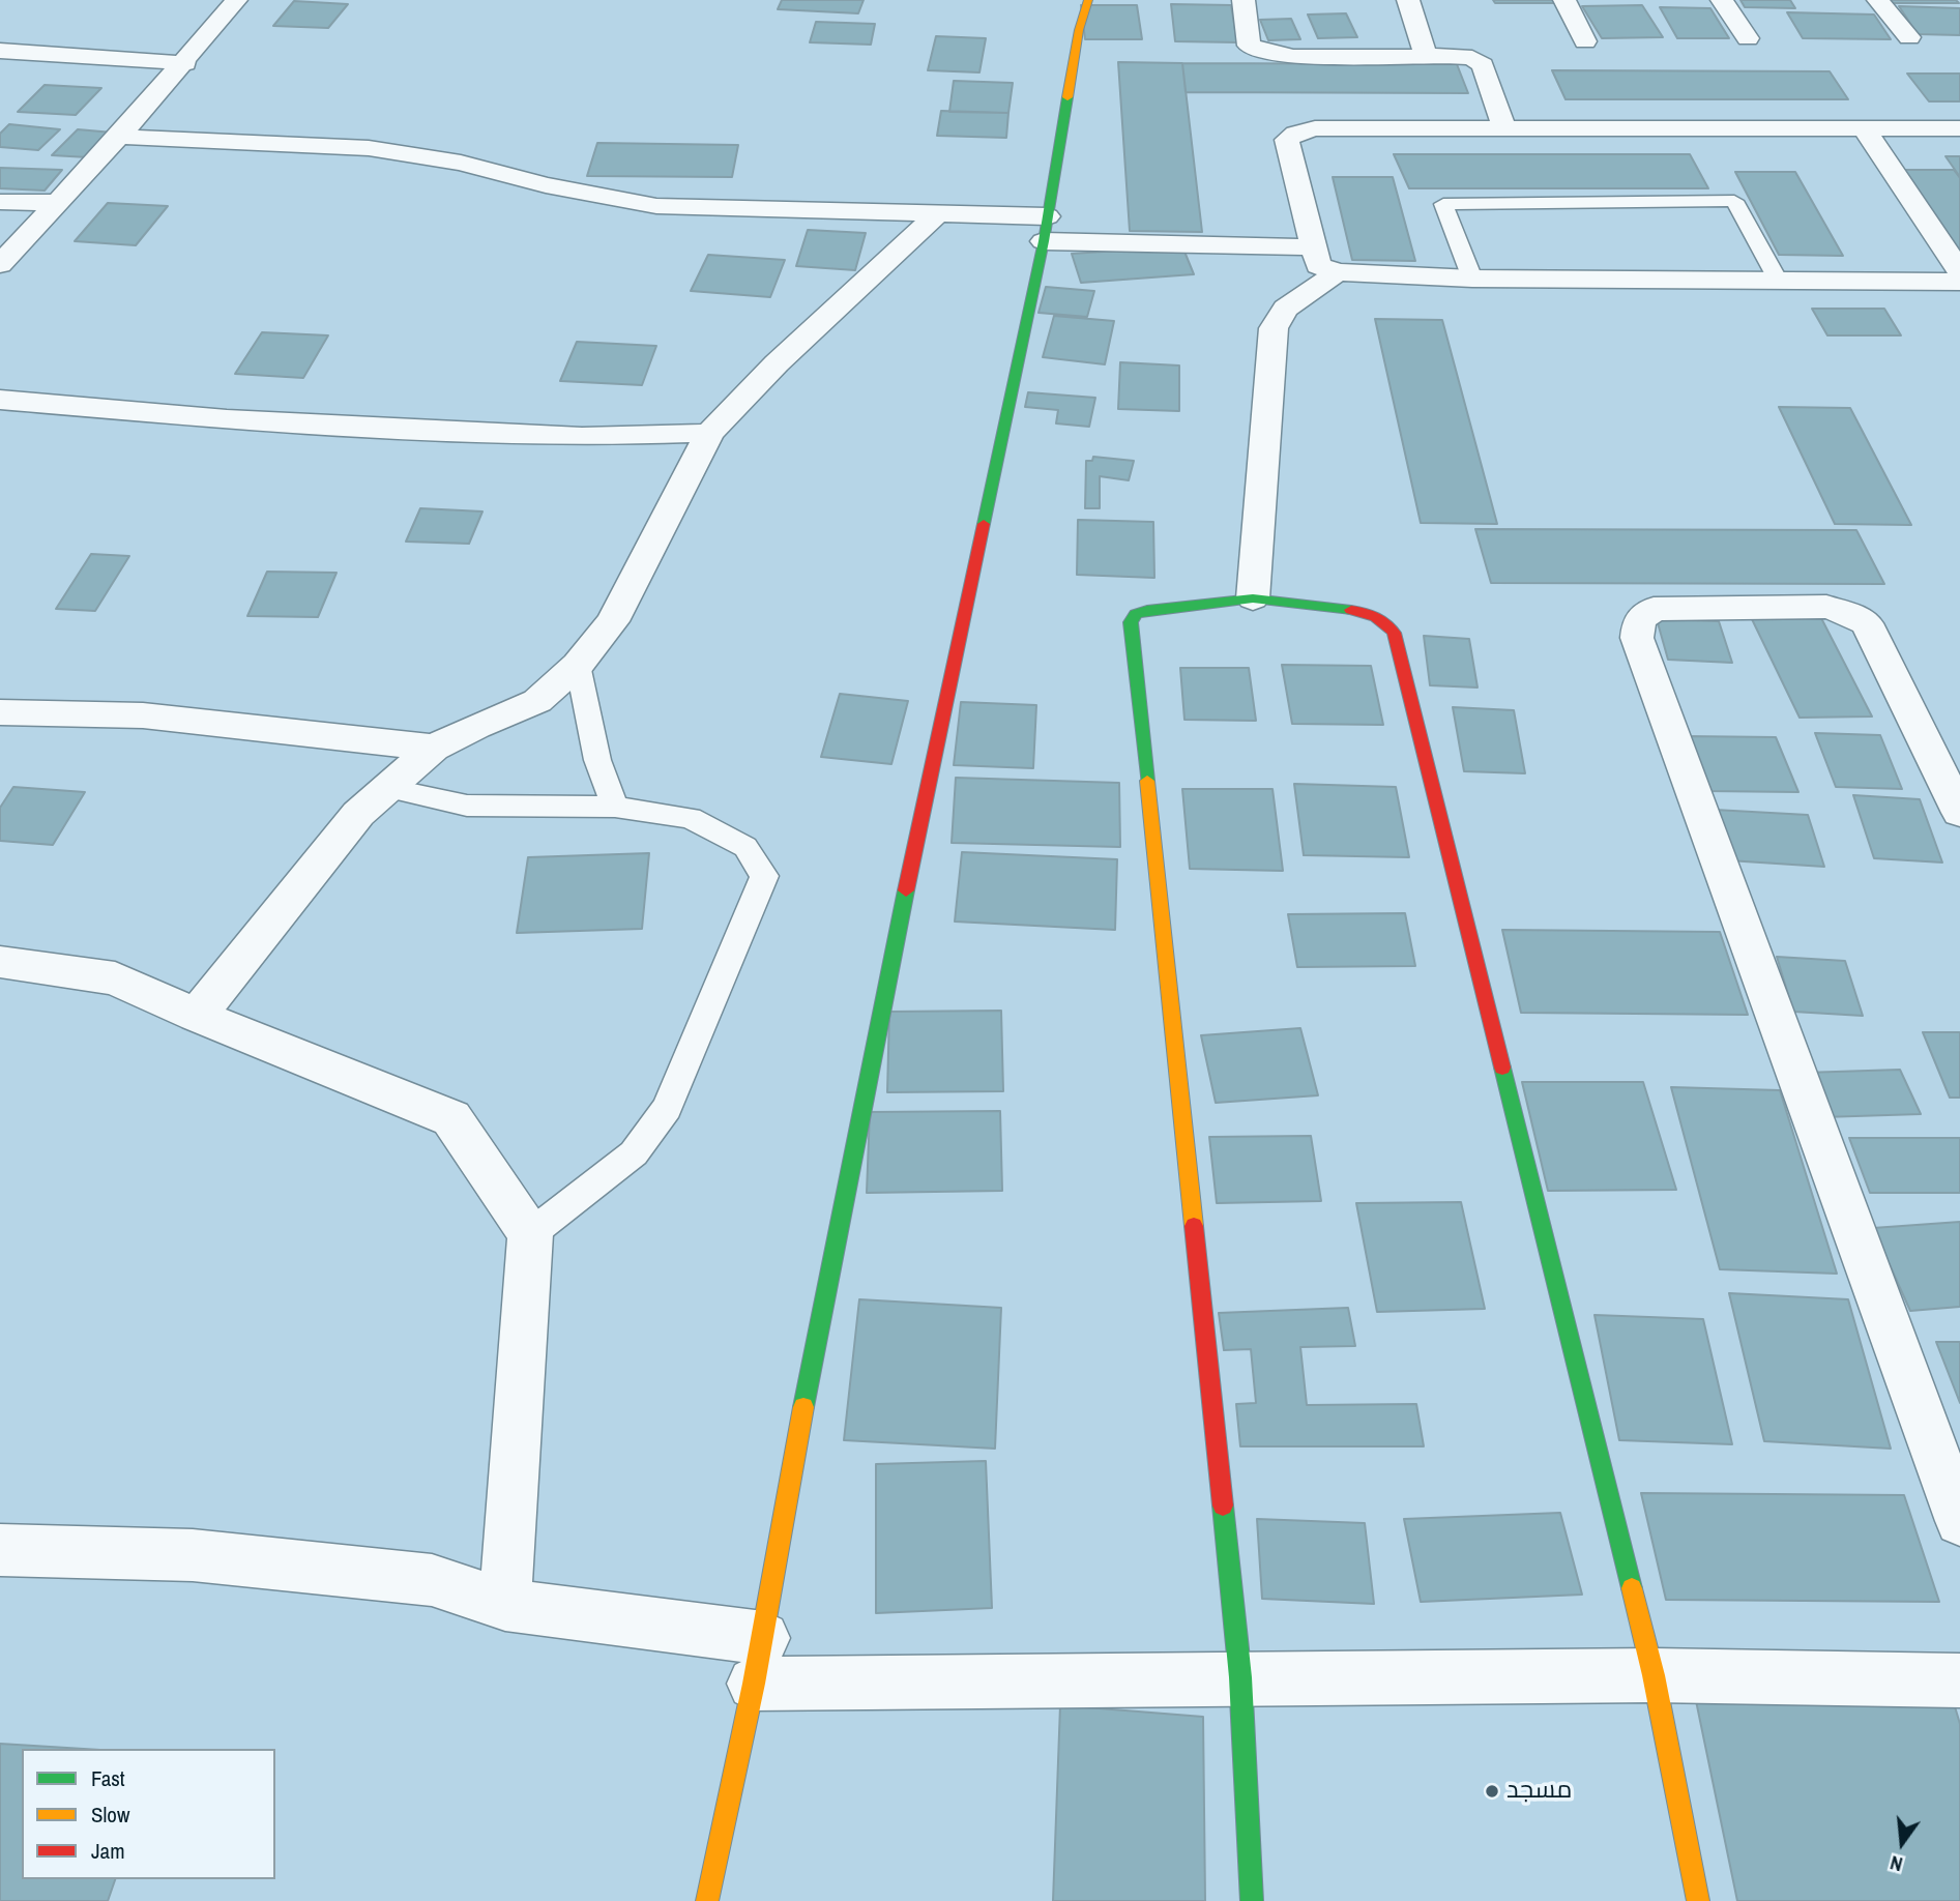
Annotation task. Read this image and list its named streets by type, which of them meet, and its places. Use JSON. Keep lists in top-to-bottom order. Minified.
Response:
{"places":["مسجد"],"legend":["Fast","Slow","Jam"],"north":"bottom"}
